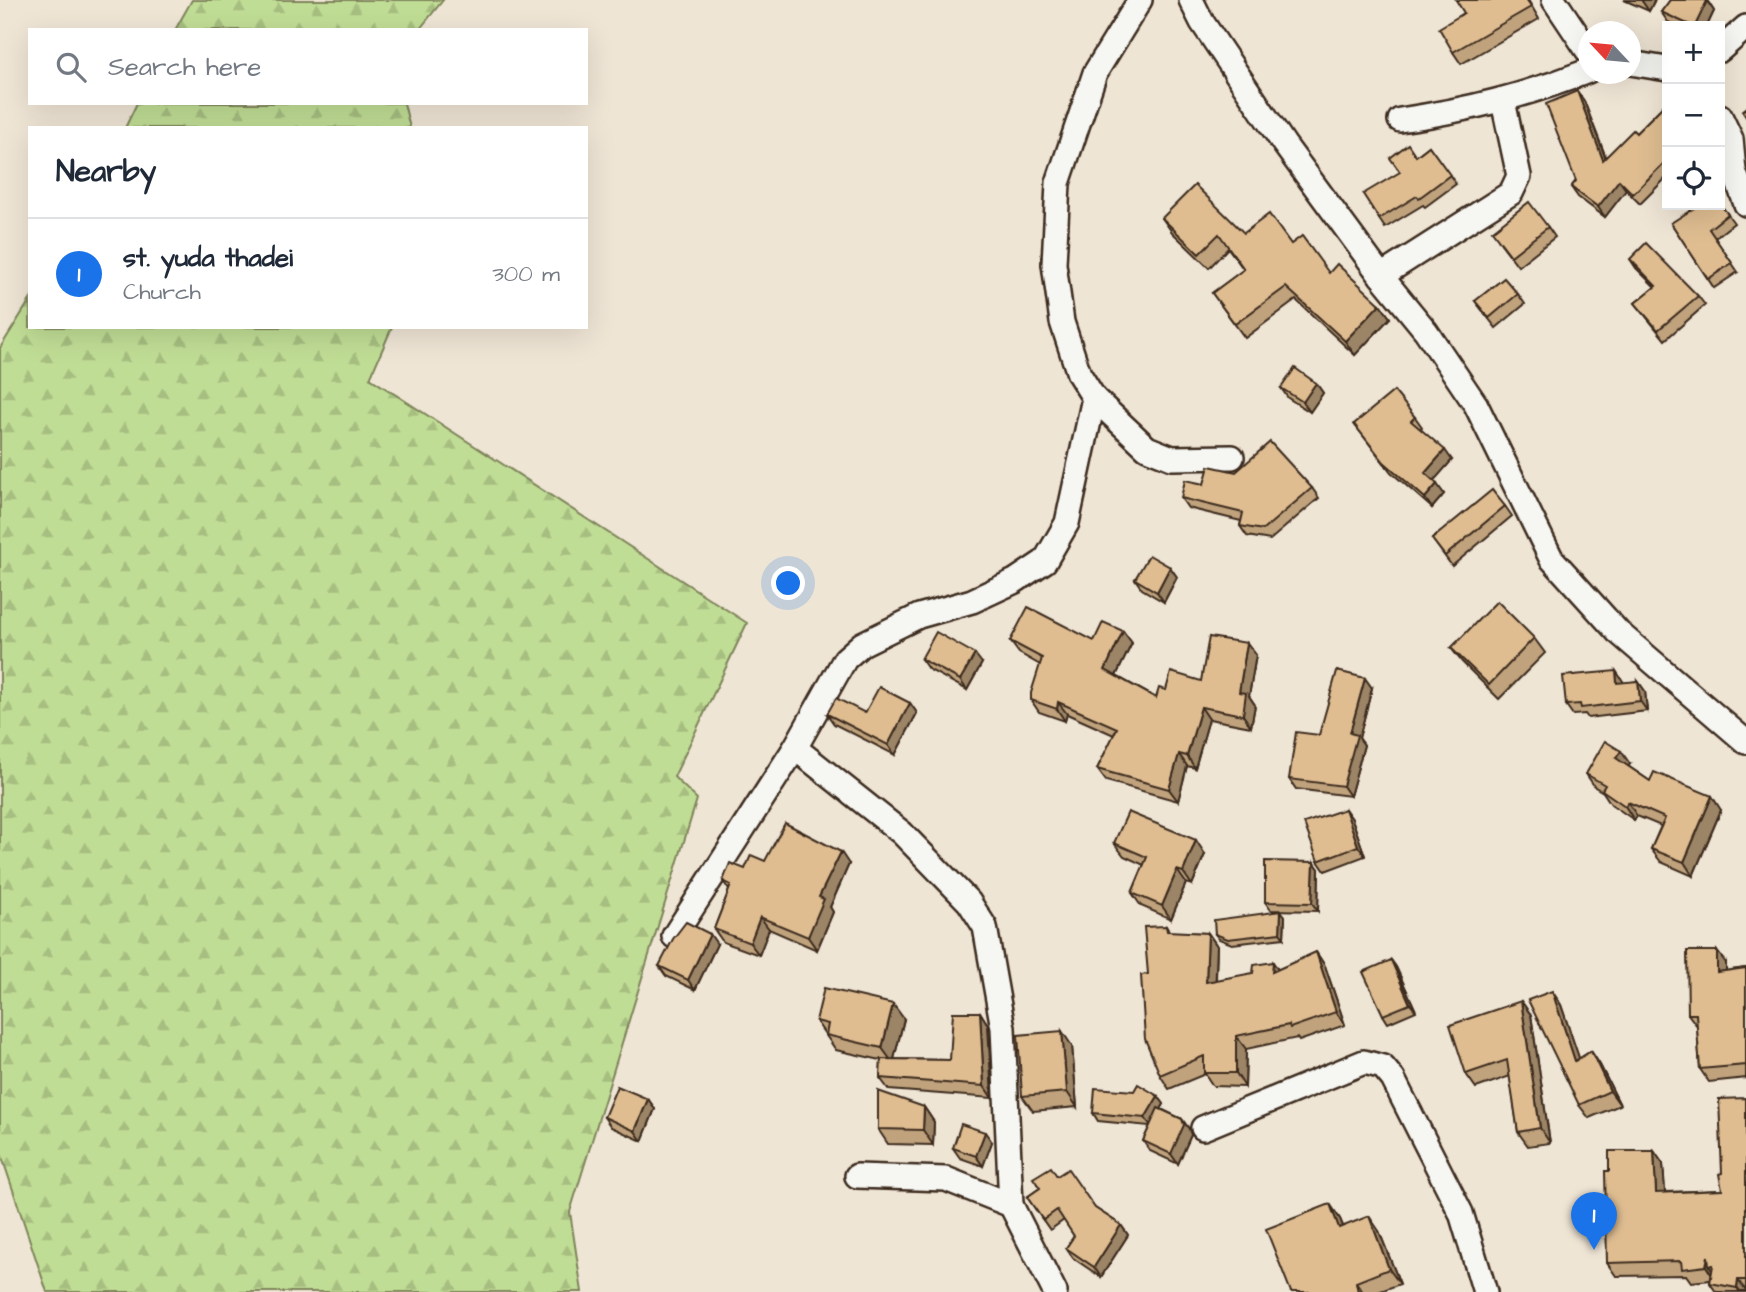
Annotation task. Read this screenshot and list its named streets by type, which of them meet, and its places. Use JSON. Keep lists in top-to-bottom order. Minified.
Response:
{"north":"top left","page":{"map_buttons":["+","−"],"search":"Search here","heading":"Nearby","list":[{"mark":"1","name":"st. yuda thadei","note":"Church","value":"300 m"}],"pins":"1"}}
